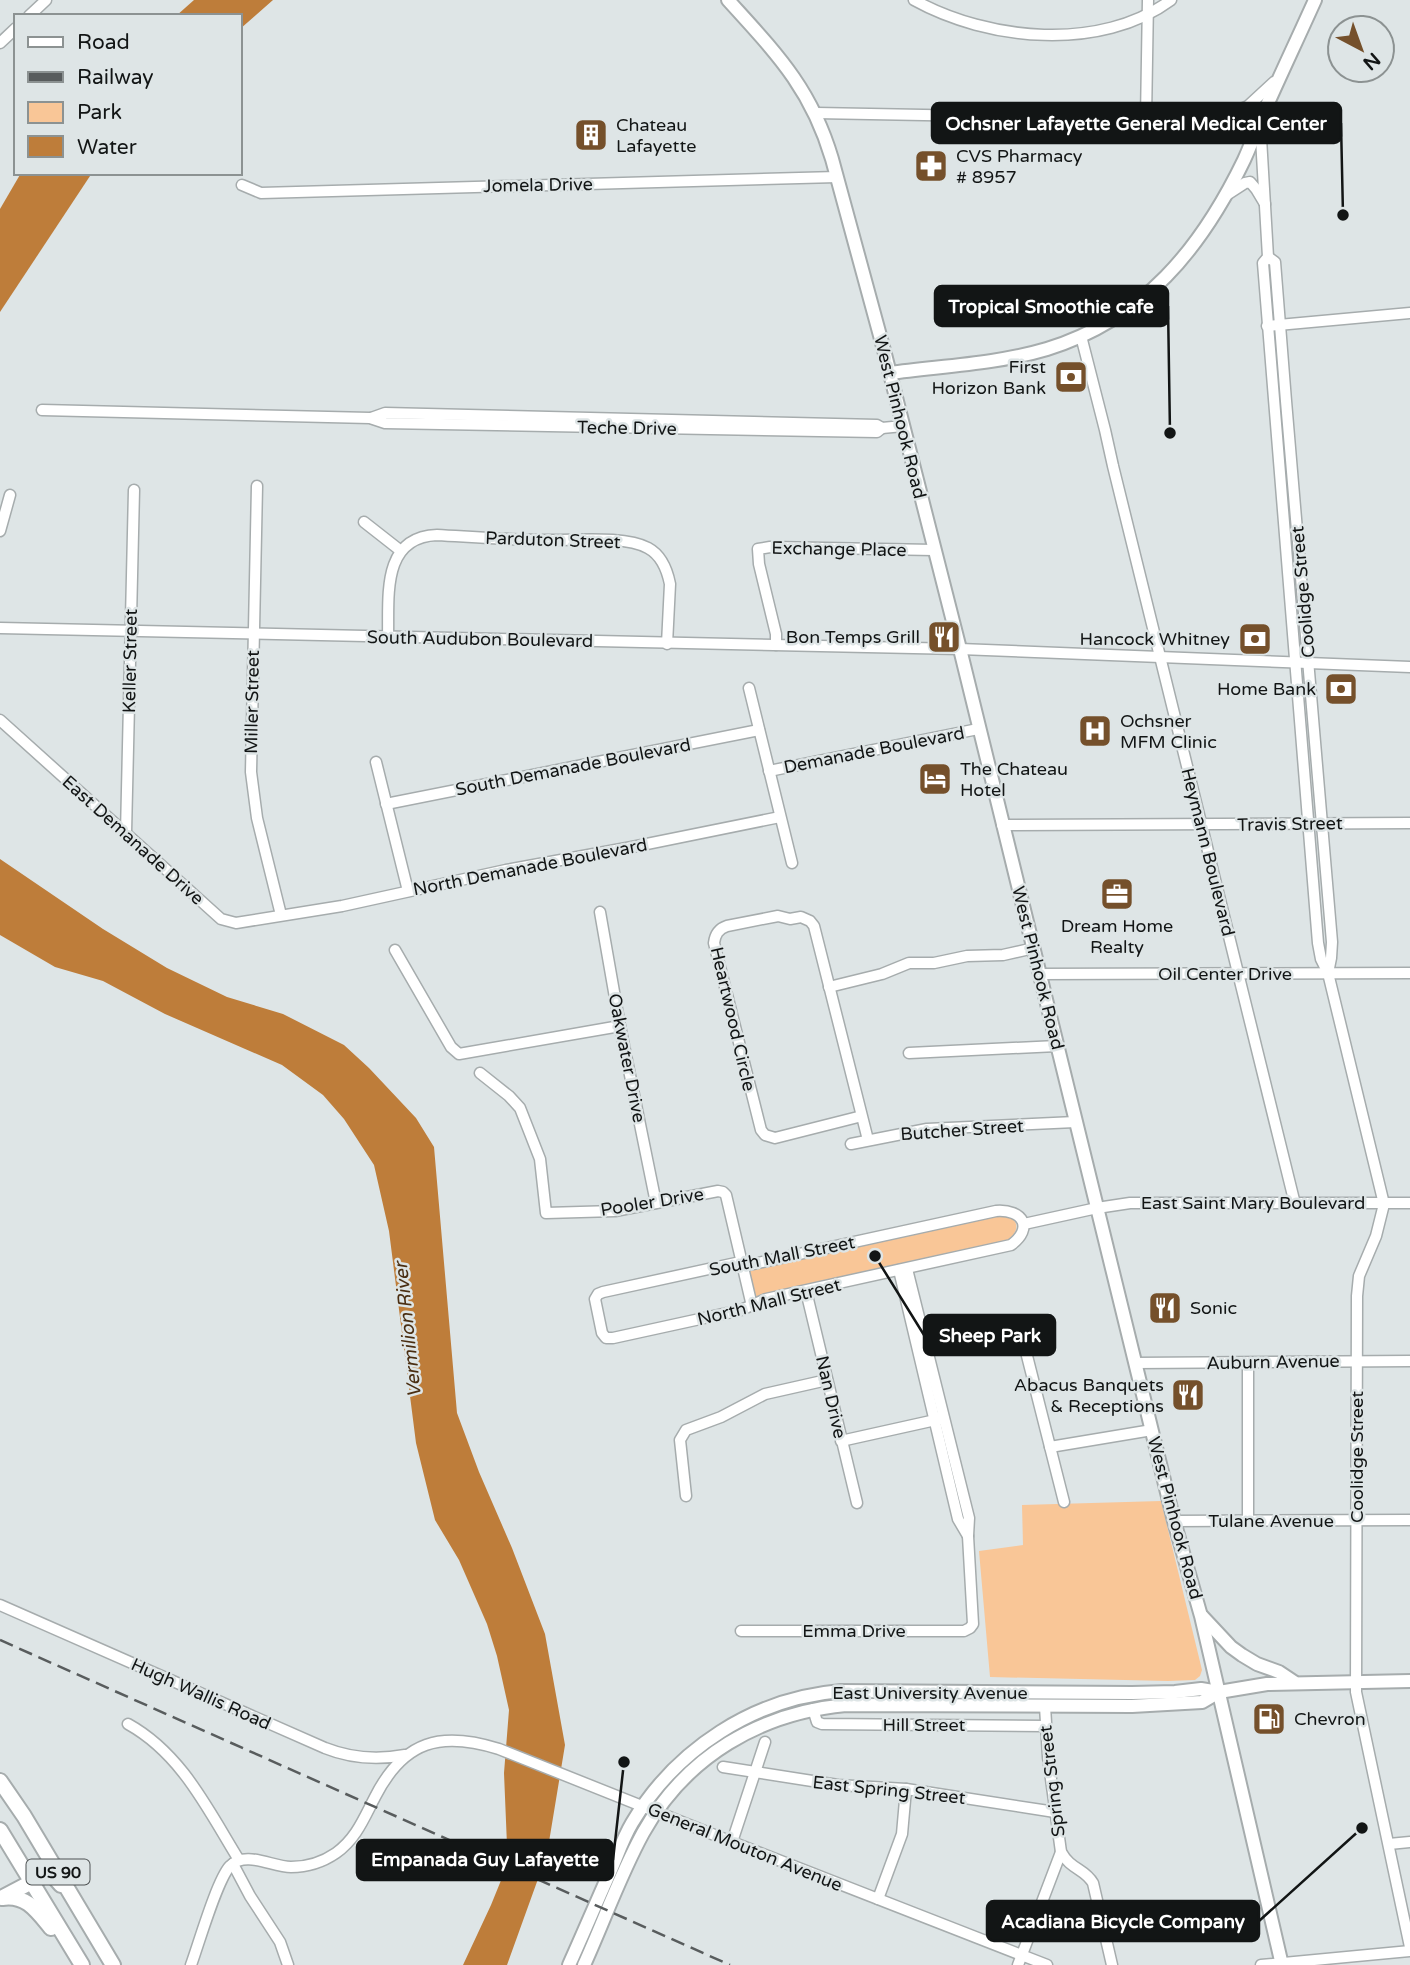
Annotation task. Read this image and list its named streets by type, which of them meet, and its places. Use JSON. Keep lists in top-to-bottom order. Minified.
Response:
{"streets":{"highway":["US 90"],"main road":["West Pinhook Road","East University Avenue"],"street":["Jomela Drive","Teche Drive","Parduton Street","Exchange Place","Coolidge Street","South Audubon Boulevard","Keller Street","Miller Street","Demanade Boulevard","South Demanade Boulevard","Travis Street","East Demanade Drive","Heymann Boulevard","North Demanade Boulevard","Oil Center Drive","Heartwood Circle","Oakwater Drive","Butcher Street","Pooler Drive","East Saint Mary Boulevard","South Mall Street","North Mall Street","Auburn Avenue","Nan Drive","Tulane Avenue","Emma Drive","Hugh Wallis Road","Hill Street","Spring Street","East Spring Street","General Mouton Avenue"]},"crossings":[["Jomela Drive","West Pinhook Road"],["West Pinhook Road","Teche Drive"],["West Pinhook Road","Exchange Place"],["West Pinhook Road","South Audubon Boulevard"],["West Pinhook Road","Demanade Boulevard"],["West Pinhook Road","Travis Street"],["West Pinhook Road","Oil Center Drive"],["West Pinhook Road","Butcher Street"],["West Pinhook Road","East Saint Mary Boulevard"],["West Pinhook Road","Auburn Avenue"],["West Pinhook Road","Tulane Avenue"],["West Pinhook Road","East University Avenue"],["Parduton Street","South Audubon Boulevard"],["Exchange Place","South Audubon Boulevard"],["Coolidge Street","South Audubon Boulevard"],["Coolidge Street","Travis Street"],["Coolidge Street","Oil Center Drive"],["Coolidge Street","East Saint Mary Boulevard"],["Coolidge Street","Auburn Avenue"],["Coolidge Street","Tulane Avenue"],["Coolidge Street","East University Avenue"],["South Audubon Boulevard","Keller Street"],["South Audubon Boulevard","Miller Street"],["South Audubon Boulevard","Heymann Boulevard"],["Keller Street","East Demanade Drive"],["Miller Street","East Demanade Drive"],["Miller Street","North Demanade Boulevard"],["Travis Street","Heymann Boulevard"],["East Demanade Drive","North Demanade Boulevard"],["Heymann Boulevard","Oil Center Drive"],["Heymann Boulevard","East Saint Mary Boulevard"],["Heartwood Circle","Butcher Street"],["Oakwater Drive","Pooler Drive"],["Pooler Drive","South Mall Street"],["Pooler Drive","North Mall Street"],["East Saint Mary Boulevard","South Mall Street"],["East Saint Mary Boulevard","North Mall Street"],["South Mall Street","North Mall Street"],["North Mall Street","Nan Drive"],["East University Avenue","Hill Street"],["East University Avenue","Spring Street"],["East University Avenue","General Mouton Avenue"],["Hugh Wallis Road","General Mouton Avenue"],["Hill Street","Spring Street"],["Spring Street","East Spring Street"]],"water":["Vermilion River"],"places":{"building":["Chateau Lafayette"],"pharmacy":["CVS Pharmacy # 8957"],"other":["Ochsner Lafayette General Medical Center","Tropical Smoothie cafe","Sheep Park","Empanada Guy Lafayette","Acadiana Bicycle Company"],"bank":["First Horizon Bank","Hancock Whitney","Home Bank"],"restaurant":["Bon Temps Grill","Sonic","Abacus Banquets & Receptions"],"hospital":["Ochsner MFM Clinic"],"hotel":["The Chateau Hotel"],"office":["Dream Home Realty"],"fuel station":["Chevron"]},"legend":["Road","Railway","Park","Water"],"north":"bottom right"}
